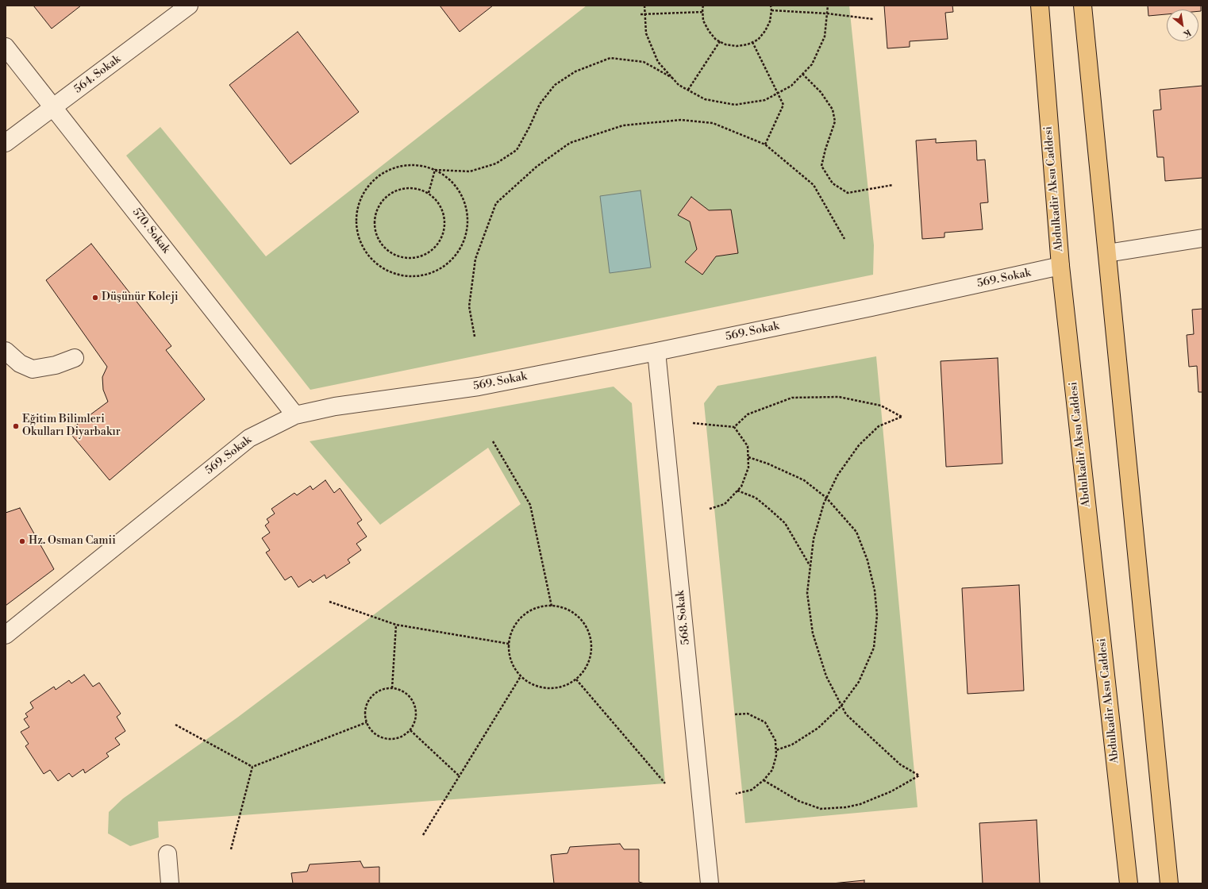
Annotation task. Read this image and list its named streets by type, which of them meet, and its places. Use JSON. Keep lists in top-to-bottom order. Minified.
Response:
{"streets":{"main road":["Abdulkadir Aksu Caddesi"],"street":["564. Sokak","570. Sokak","569. Sokak","568. Sokak"]},"crossings":[["564. Sokak","570. Sokak"],["Abdulkadir Aksu Caddesi","569. Sokak"],["570. Sokak","569. Sokak"],["569. Sokak","568. Sokak"]],"places":["Düşünür Koleji","Eğitim Bilimleri Okulları Diyarbakır","Hz. Osman Camii"],"north":"bottom right"}
